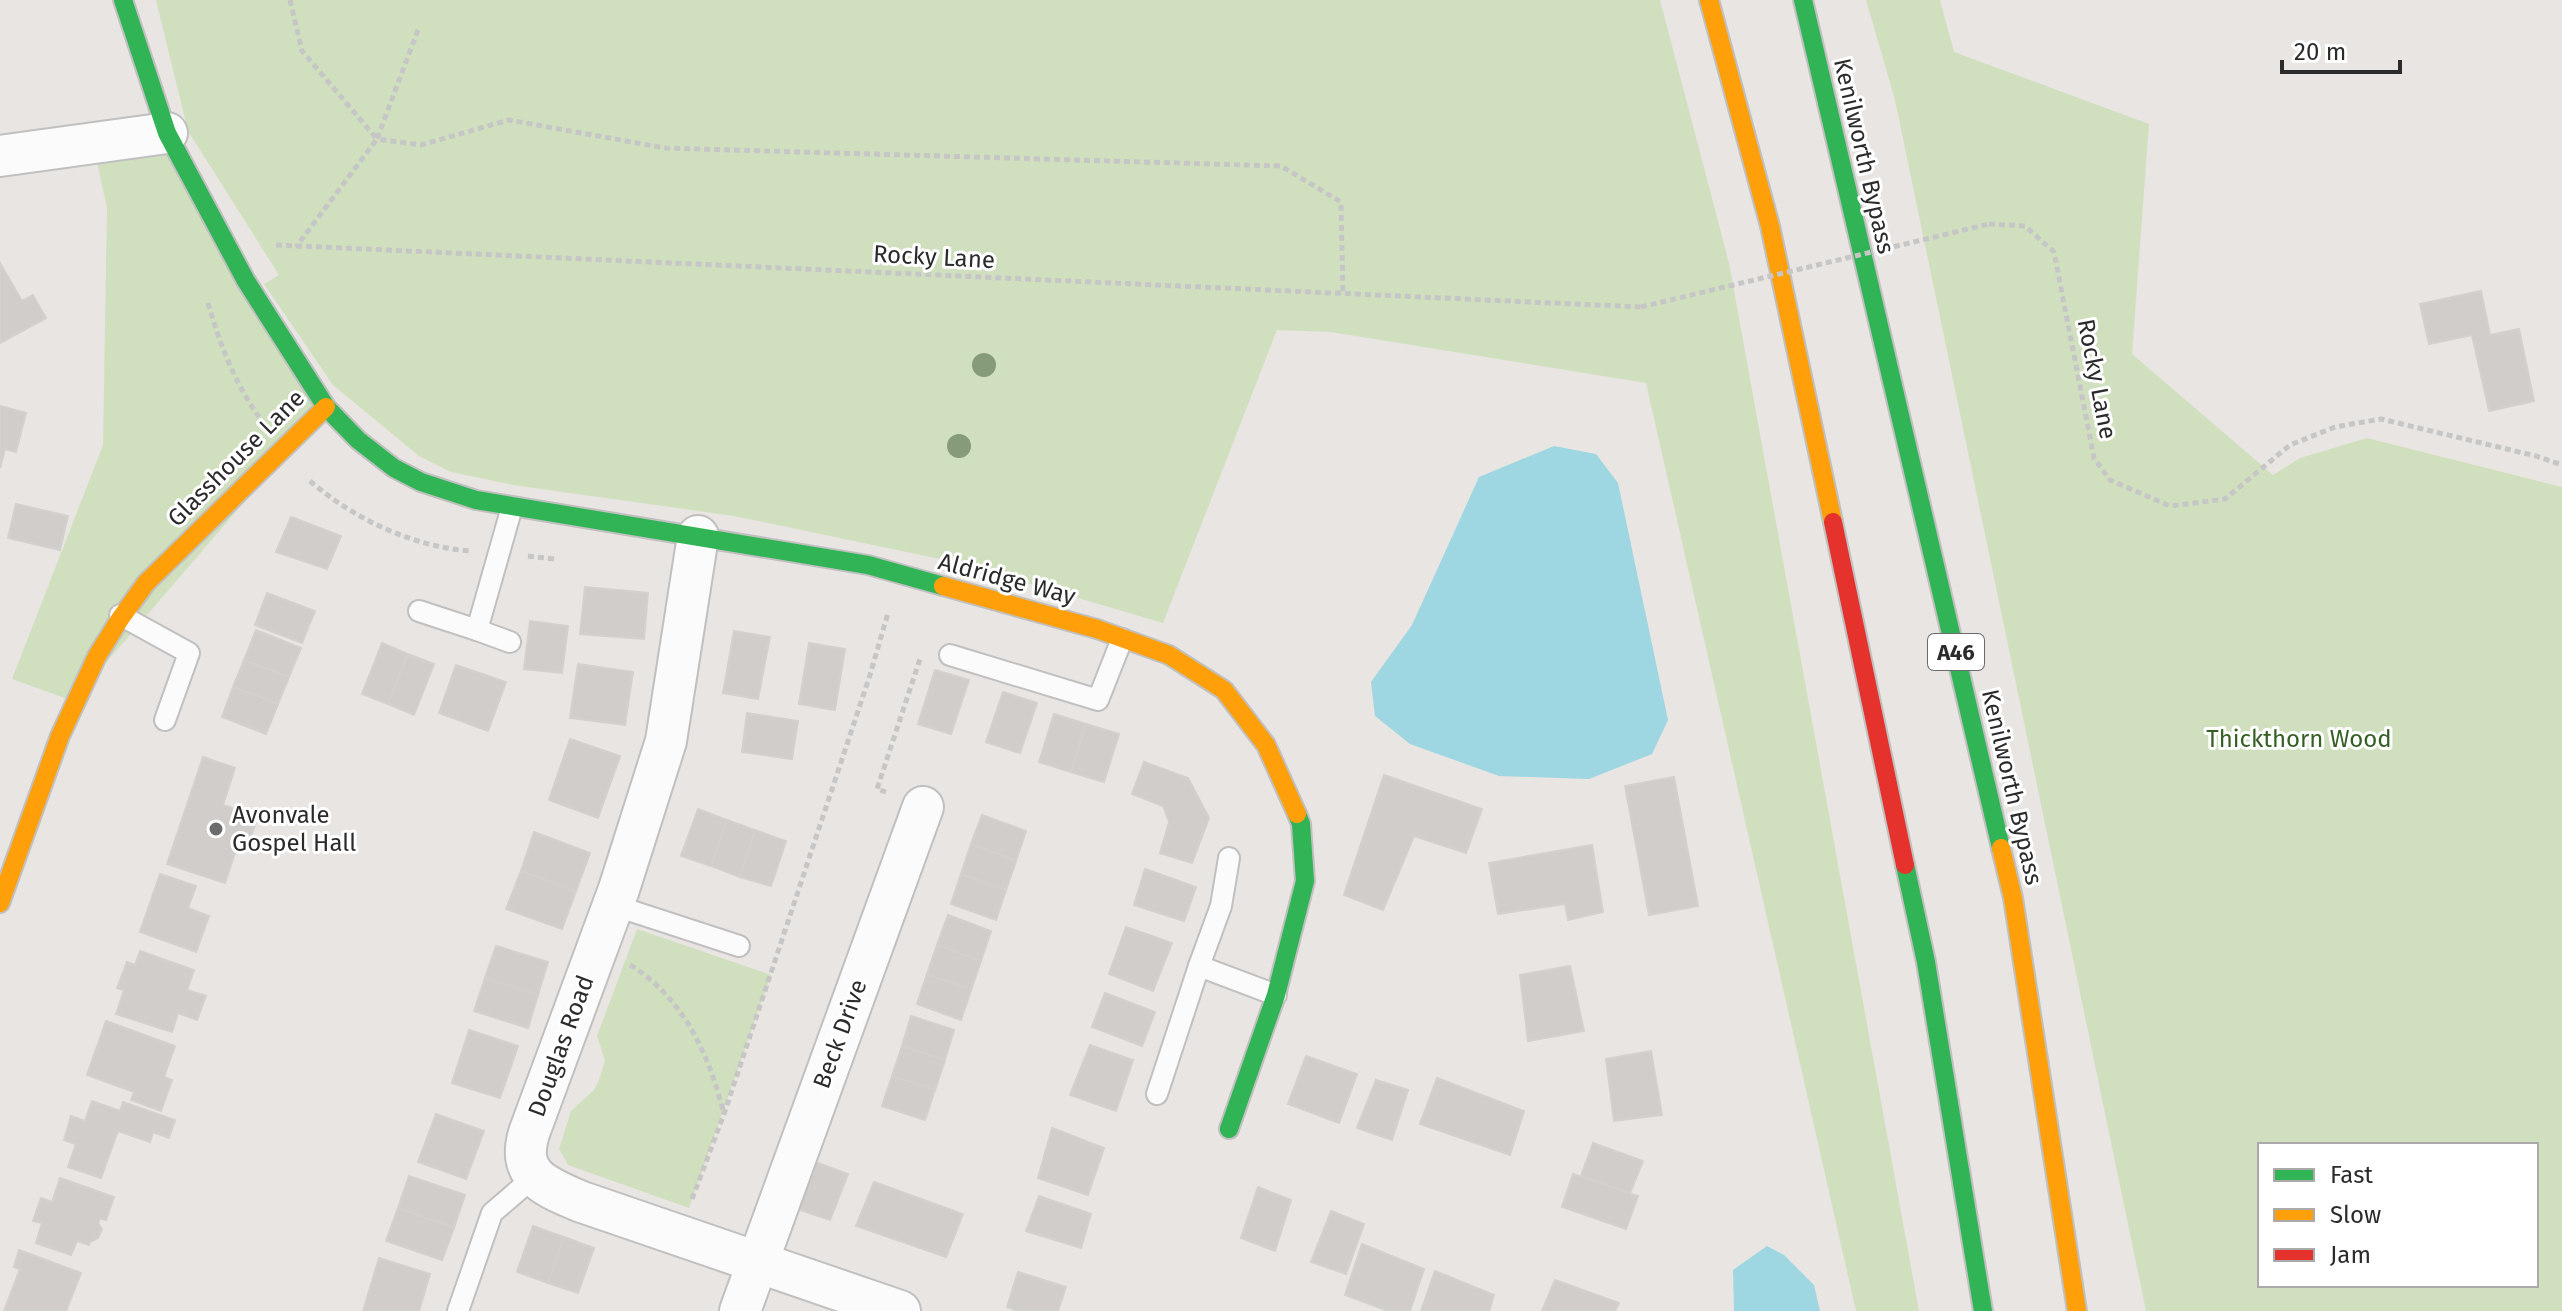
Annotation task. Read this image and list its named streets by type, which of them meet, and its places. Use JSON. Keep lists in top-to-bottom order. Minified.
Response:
{"streets":{"main road":["Kenilworth Bypass","Glasshouse Lane","Aldridge Way","A46"],"street":["Beck Drive","Douglas Road"],"path":["Rocky Lane"]},"crossings":[["Rocky Lane","Glasshouse Lane"],["Glasshouse Lane","Aldridge Way"],["Aldridge Way","Douglas Road"]],"parks":["Thickthorn Wood"],"places":["Avonvale Gospel Hall"],"legend":["Fast","Slow","Jam"],"scale_bar":"20 m"}
